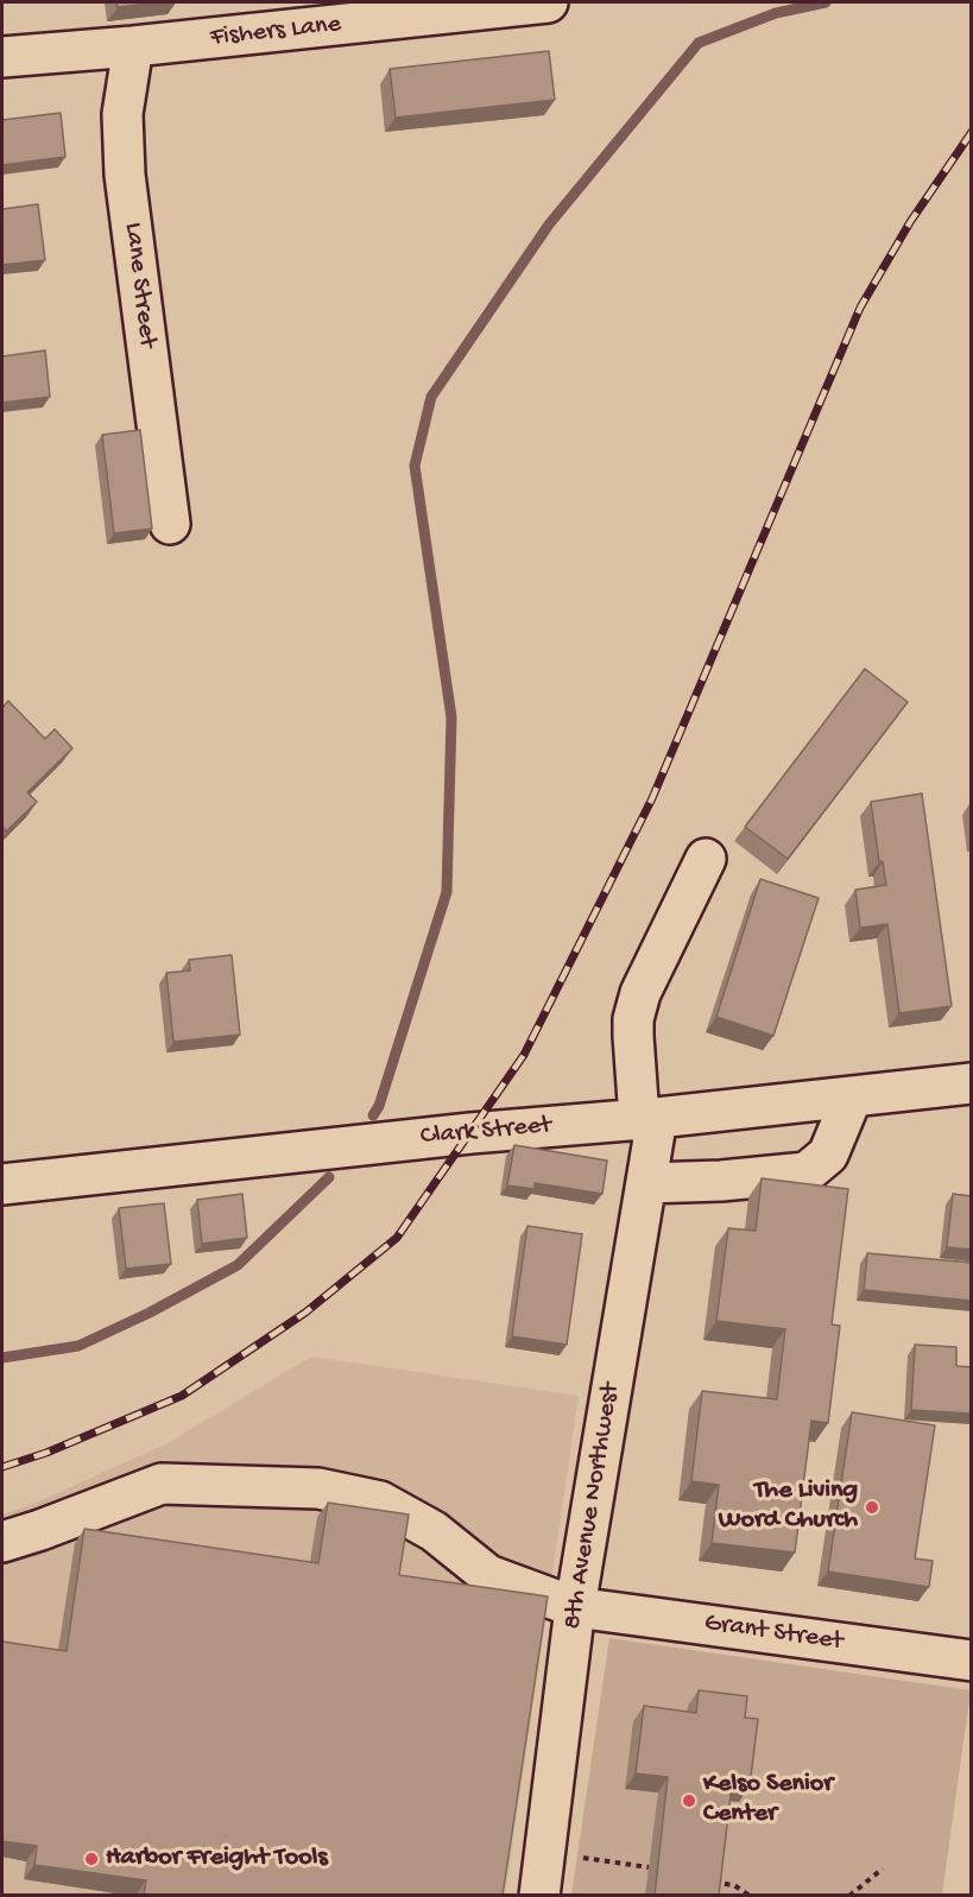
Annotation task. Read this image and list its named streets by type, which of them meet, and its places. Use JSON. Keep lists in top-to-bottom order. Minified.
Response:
{"streets":{"street":["Fishers Lane","Lane Street","Clark Street","8th Avenue Northwest","Grant Street"]},"crossings":[["Fishers Lane","Lane Street"],["Clark Street","8th Avenue Northwest"],["8th Avenue Northwest","Grant Street"]],"places":["The Living Word Church","Kelso Senior Center","Harbor Freight Tools"]}
